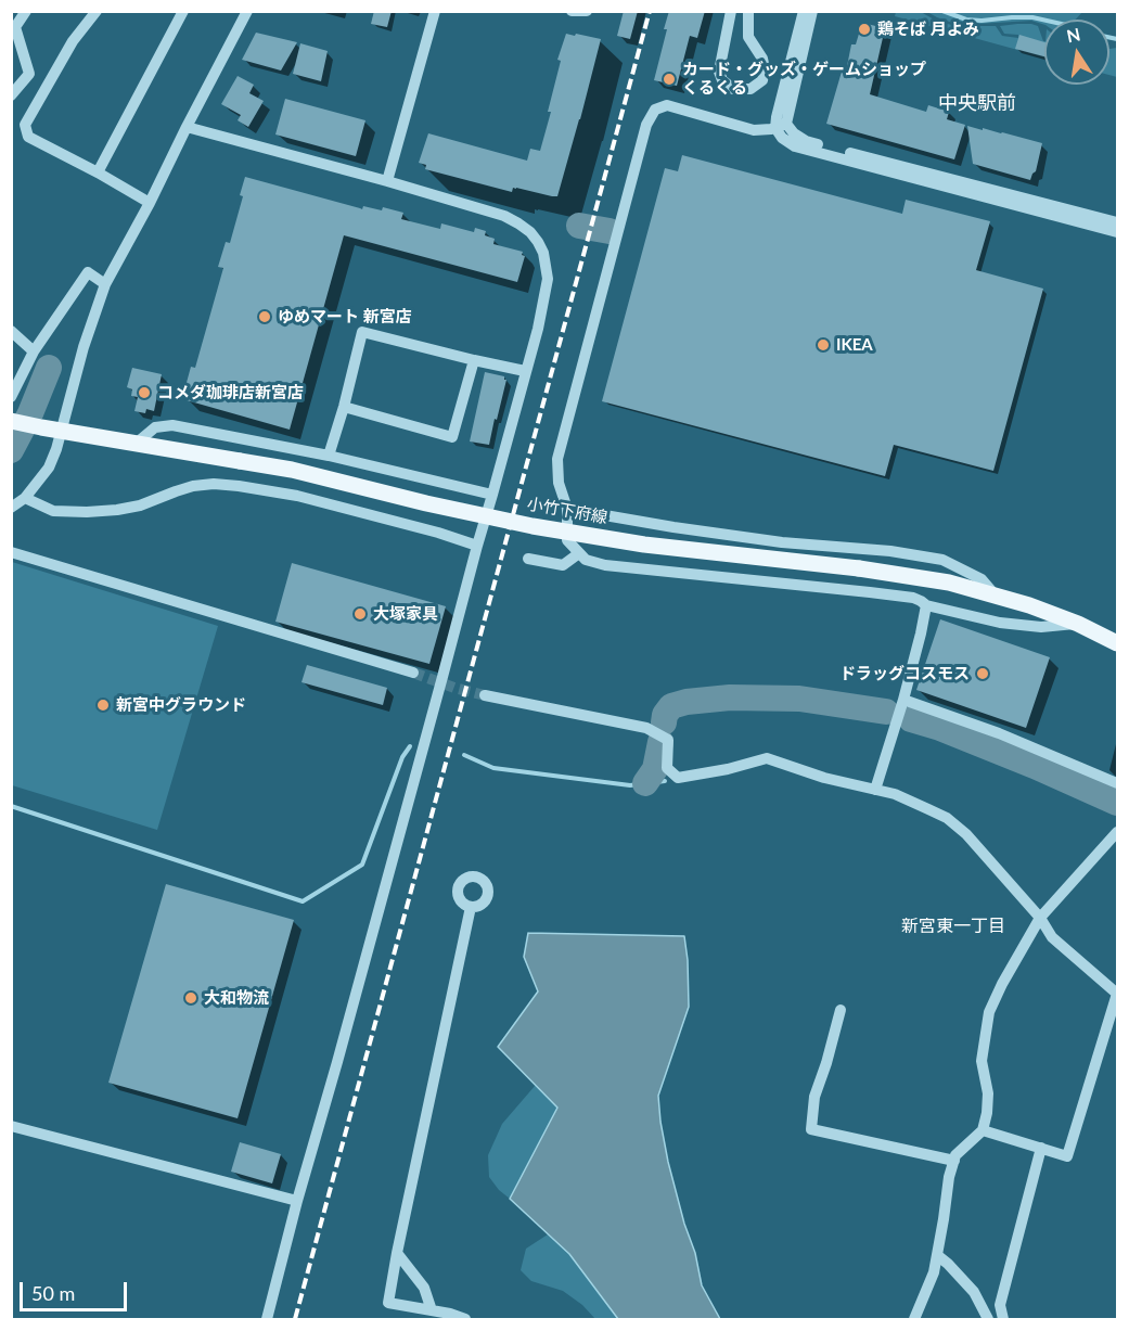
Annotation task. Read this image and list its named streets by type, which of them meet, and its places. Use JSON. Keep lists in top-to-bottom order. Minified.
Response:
{"streets":{"main road":["小竹下府線"]},"districts":["中央駅前","新宮東一丁目"],"places":["鶏そば 月よみ","カード・グッズ・ゲームショップ くるくる","ゆめマート 新宮店","IKEA","コメダ珈琲店新宮店","大塚家具","ドラッグコスモス","新宮中グラウンド","大和物流"],"scale_bar":"50 m","north":"top"}
